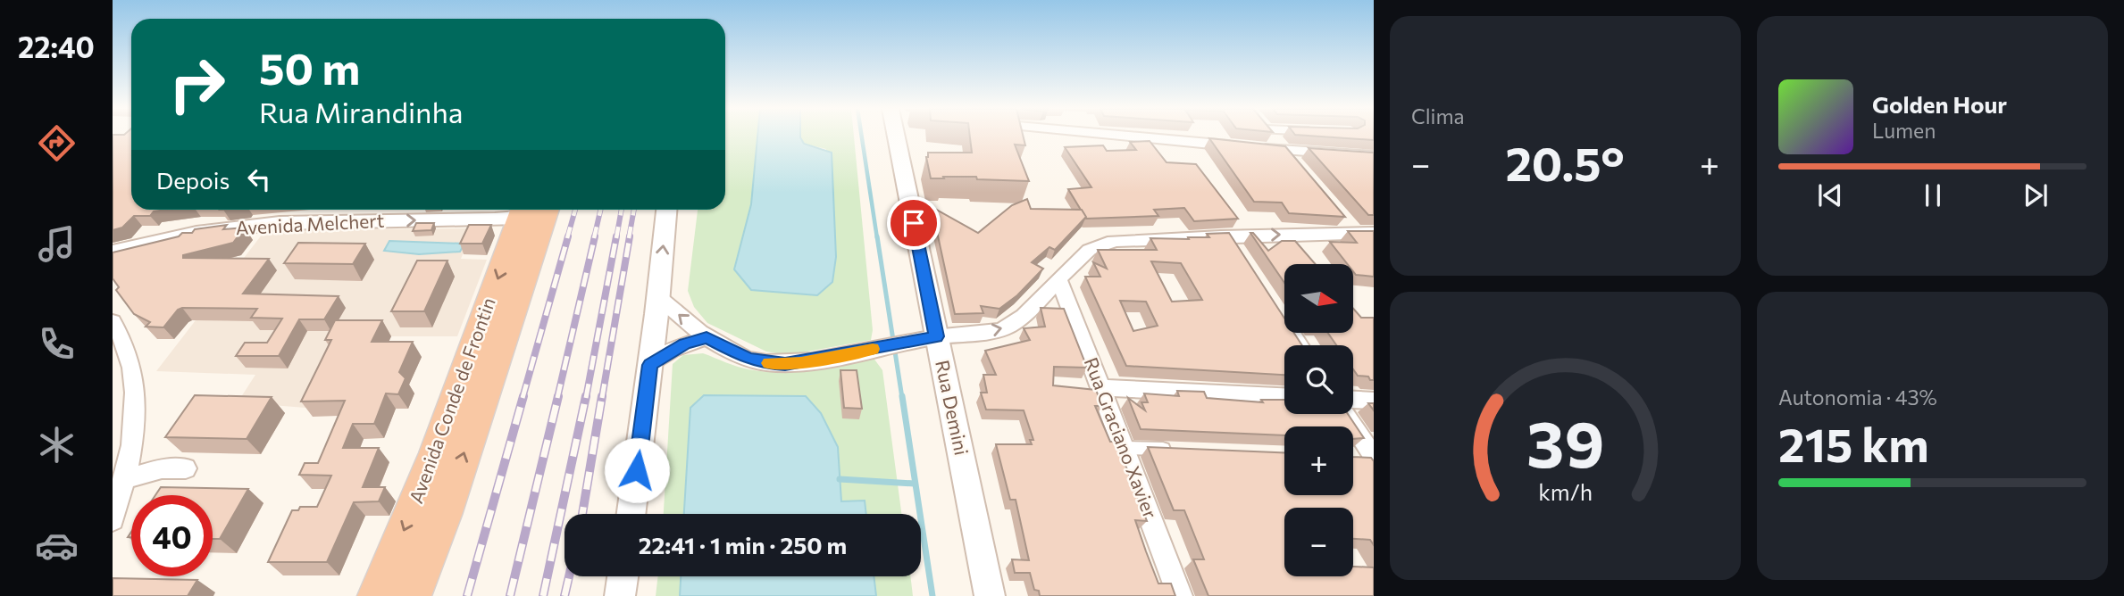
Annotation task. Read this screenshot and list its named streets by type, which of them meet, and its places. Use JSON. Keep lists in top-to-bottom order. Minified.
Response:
{"streets":{"highway":["Avenida Conde de Frontin"],"street":["Avenida Melchert","Rua Demini","Rua Graciano Xavier"]},"one_way":["Avenida Melchert"],"north":"right","page":{"tabs":"22:40","tile":["Clima",["Autonomia · 43%","215 km"]],"turn":["50 m","Rua Mirandinha"],"song":["Golden Hour","Lumen"],"heat":["−","20.5°","+"],"then":"Depois","map_buttons":["+","−"],"limit":"40","trip":"22:41 · 1 min · 250 m","gauge":["39","km/h"]}}
